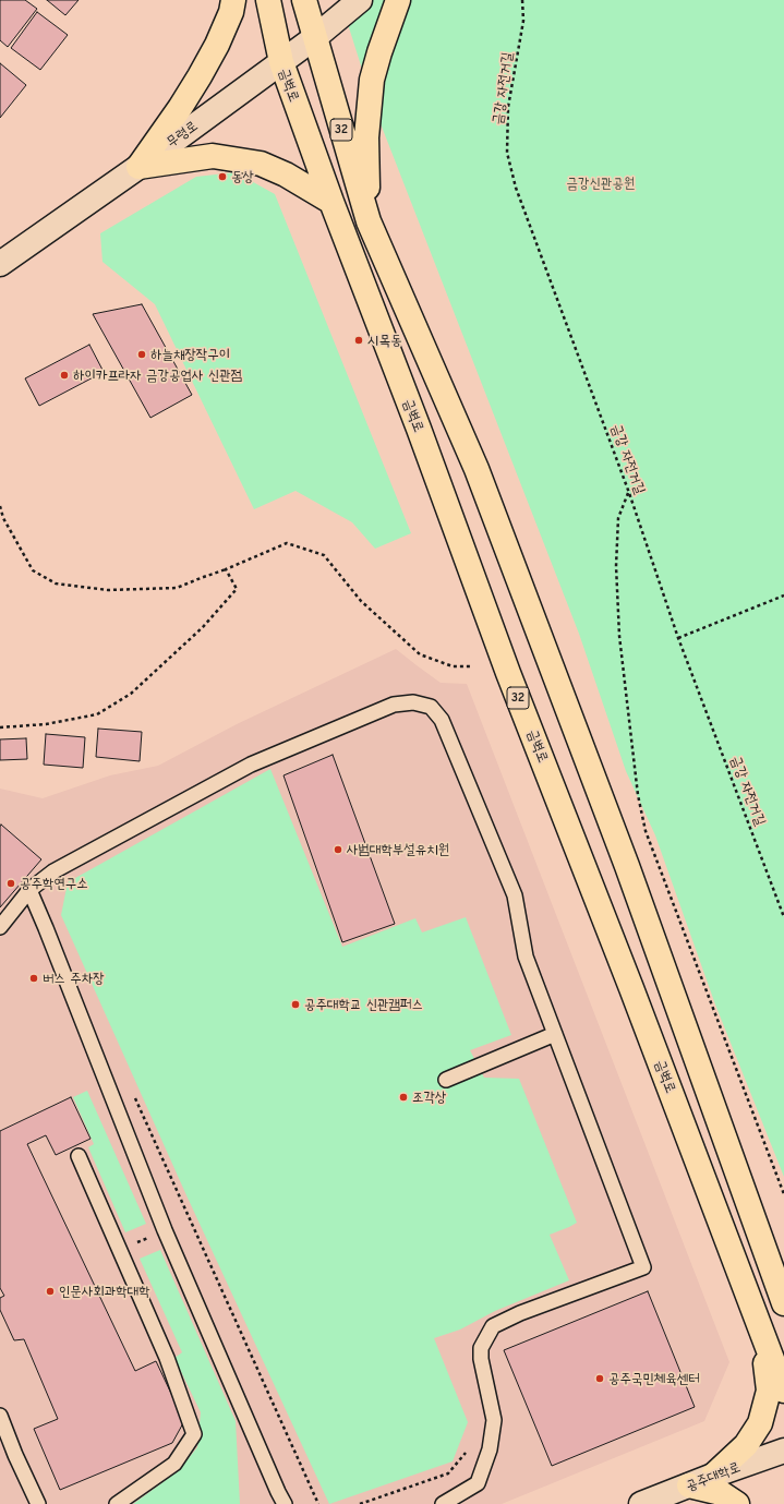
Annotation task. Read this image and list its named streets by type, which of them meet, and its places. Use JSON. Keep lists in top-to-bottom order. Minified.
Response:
{"streets":{"main road":["금벽로","32","무령로","공주대학로"],"path":["금강 자전거길"]},"crossings":[["금벽로","무령로"],["32","무령로"]],"parks":["금강신관공원"],"places":["동상","시목동","하늘채장작구이","하이카프라자 금강공업사 신관점","사범대학부설유치원","공주학연구소","버스 주차장","공주대학교 신관캠퍼스","조각상","인문사회과학대학","공주국민체육센터"]}
